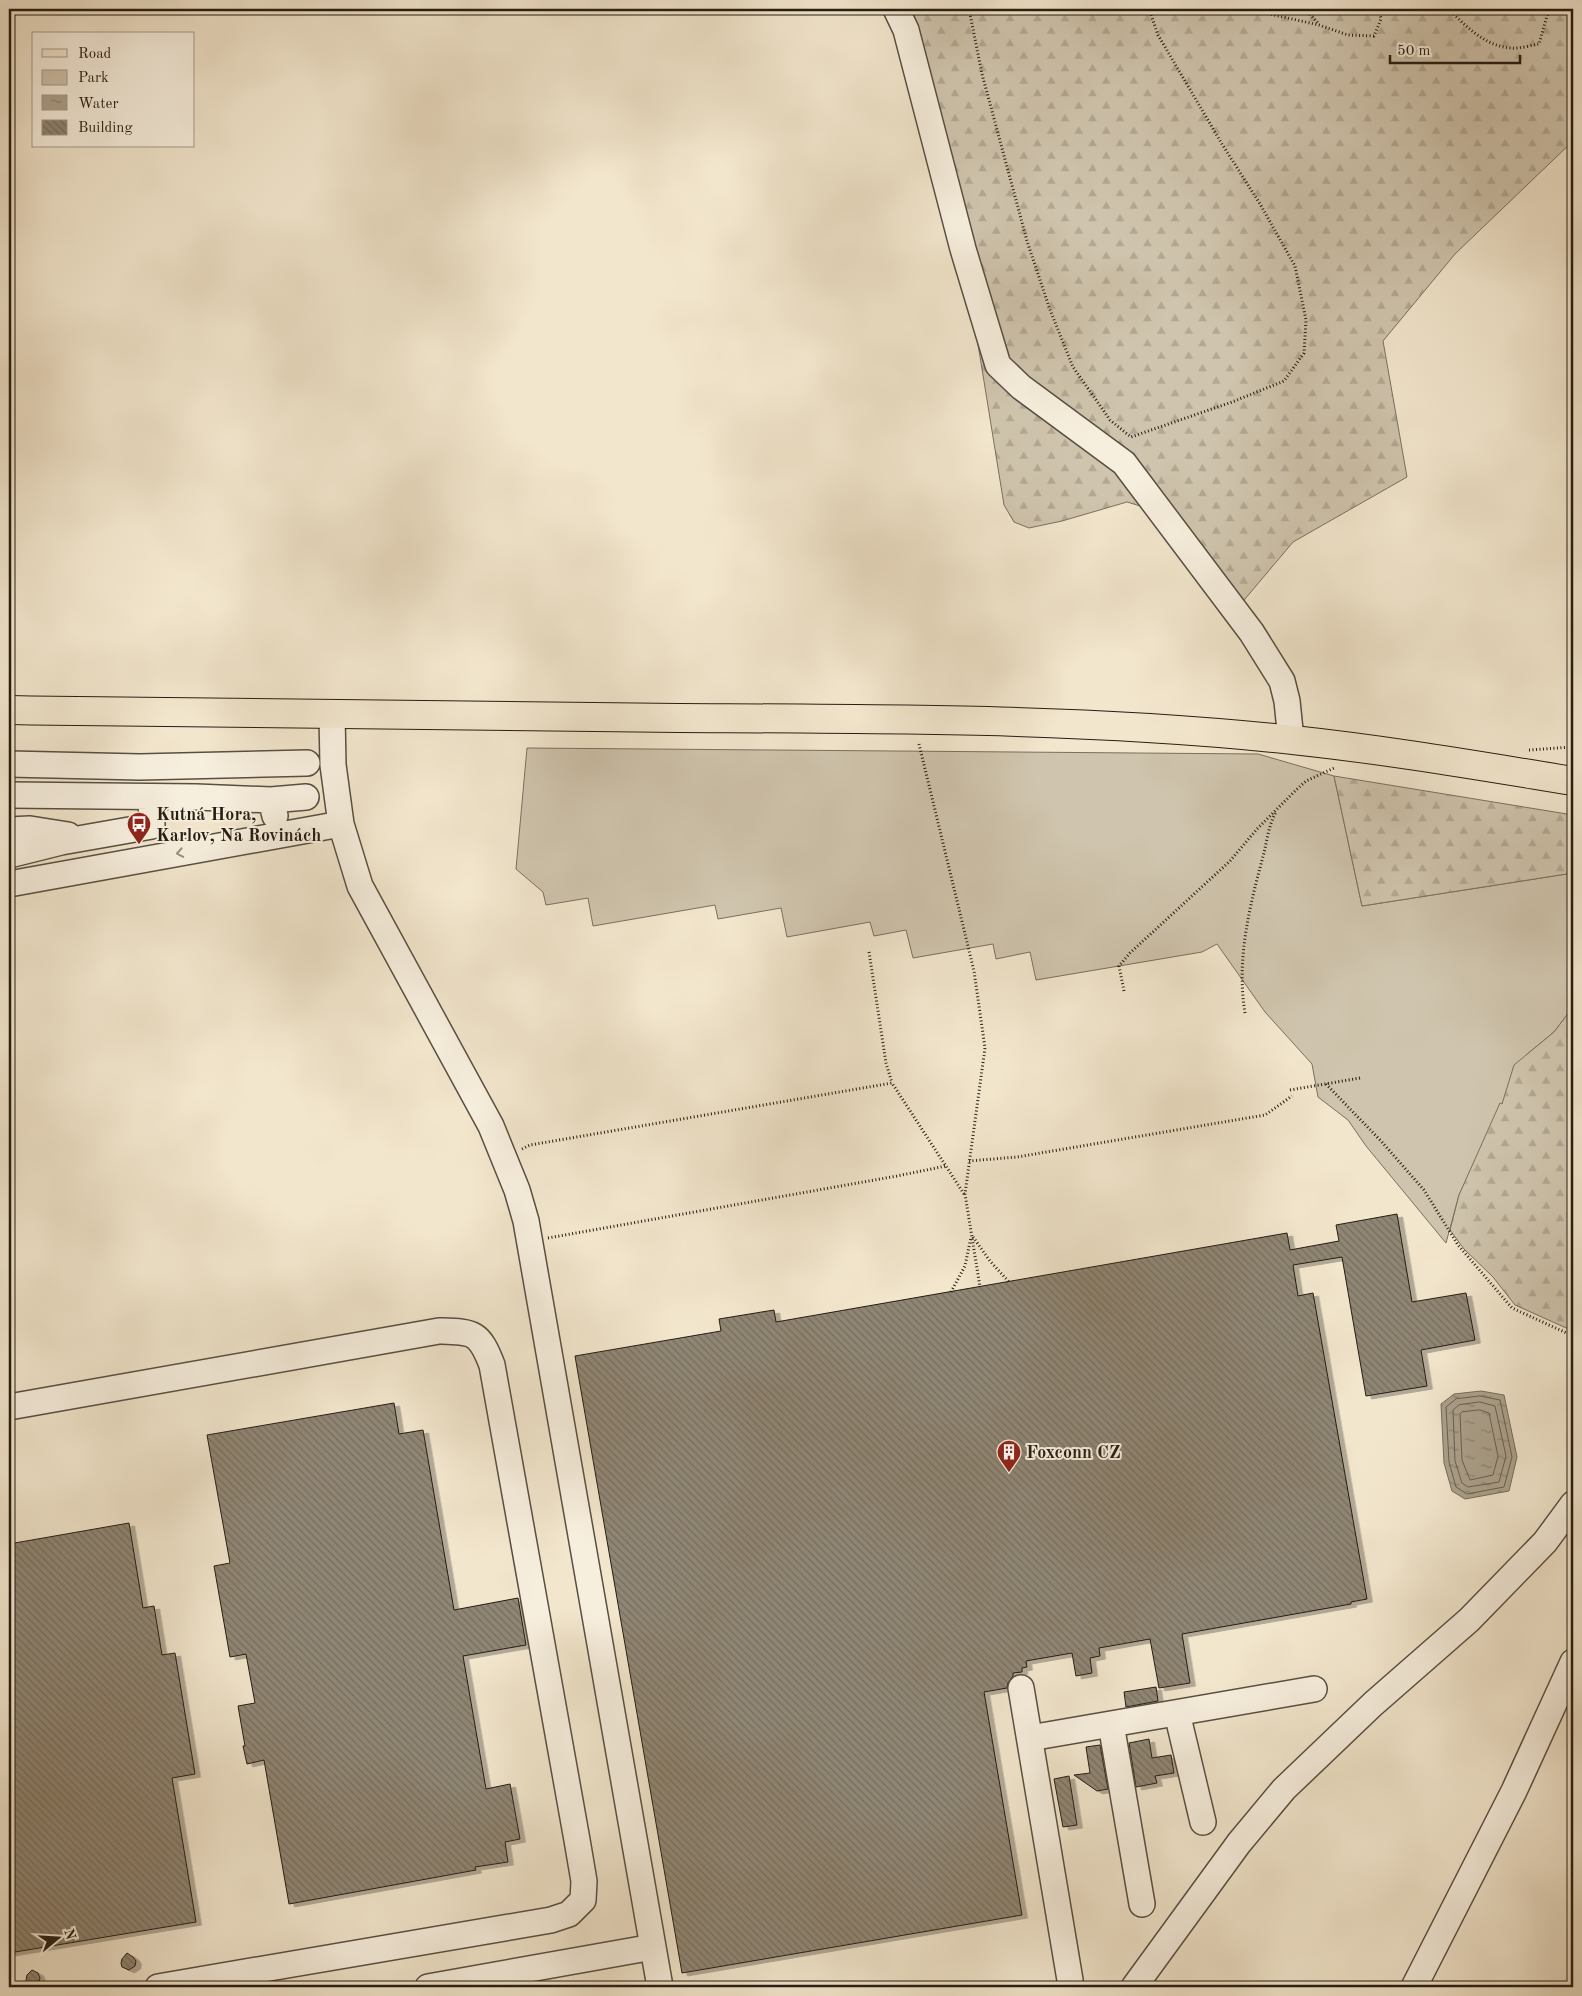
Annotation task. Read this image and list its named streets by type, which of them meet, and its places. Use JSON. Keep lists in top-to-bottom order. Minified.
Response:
{"places":{"bus stop":["Kutná Hora, Karlov, Na Rovinách"],"building":["Foxconn CZ"]},"legend":["Road","Park","Water","Building"],"scale_bar":"50 m","north":"right"}
